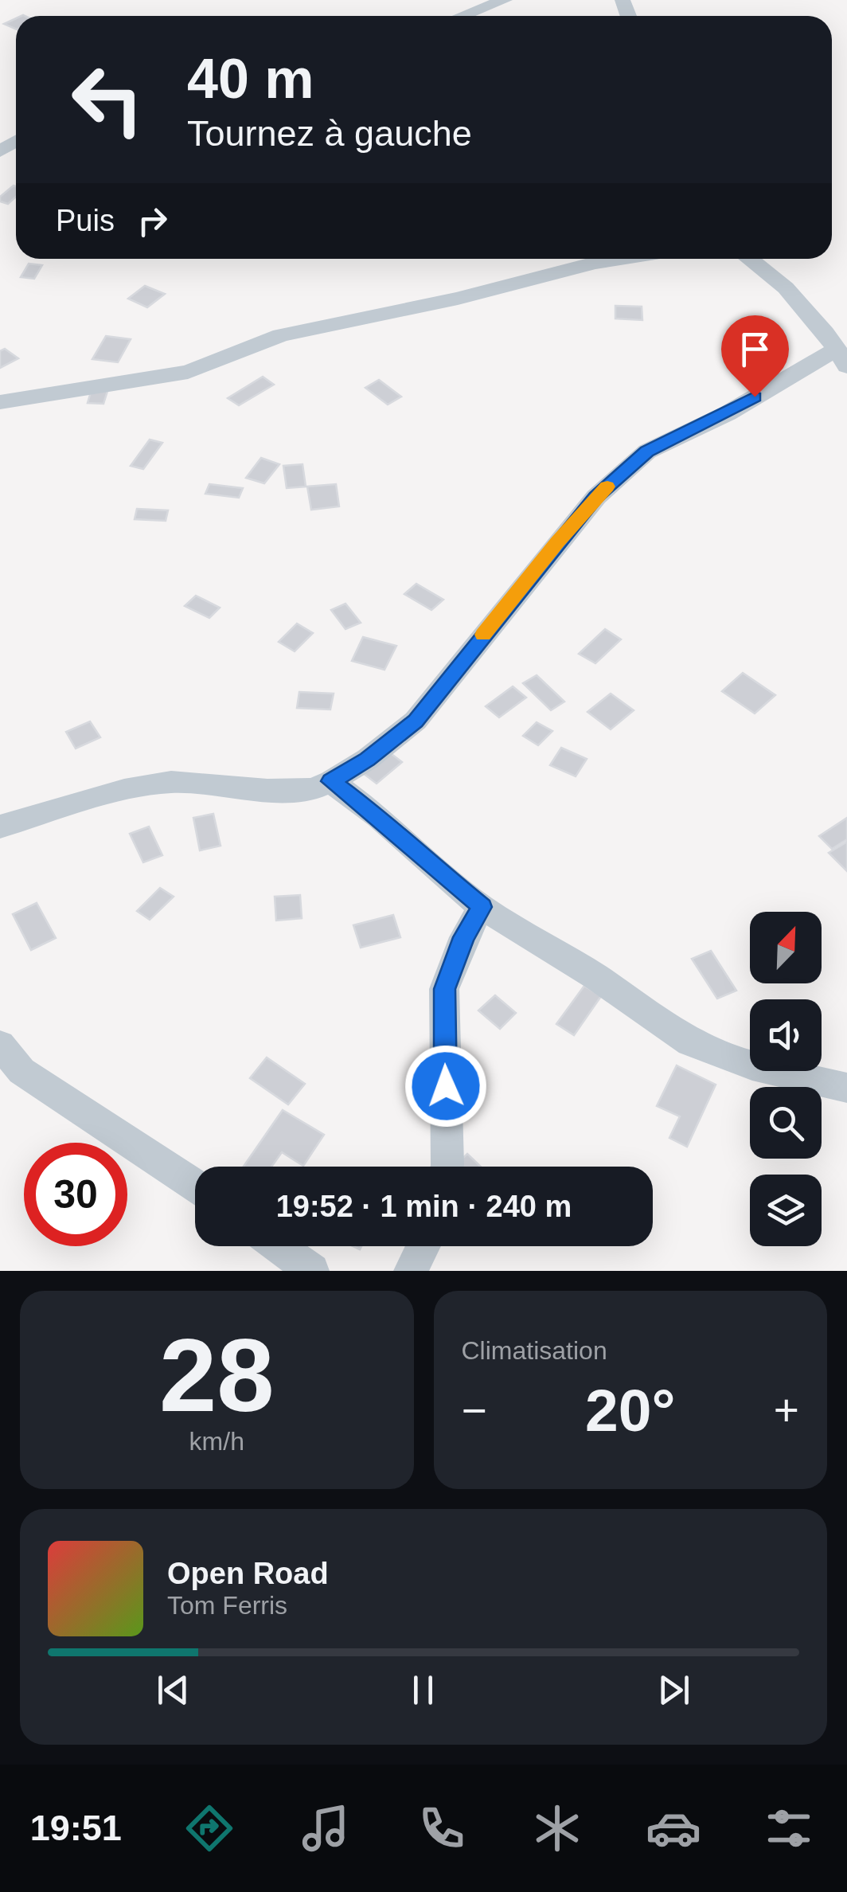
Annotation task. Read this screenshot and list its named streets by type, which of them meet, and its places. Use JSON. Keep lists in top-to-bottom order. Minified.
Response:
{"north":"top right","page":{"turn":["40 m","Tournez à gauche"],"then":"Puis","limit":"30","trip":"19:52 · 1 min · 240 m","tile":[["28","km/h"],"Climatisation"],"heat":["−","20°","+"],"song":["Open Road","Tom Ferris"],"tabs":"19:51"}}
